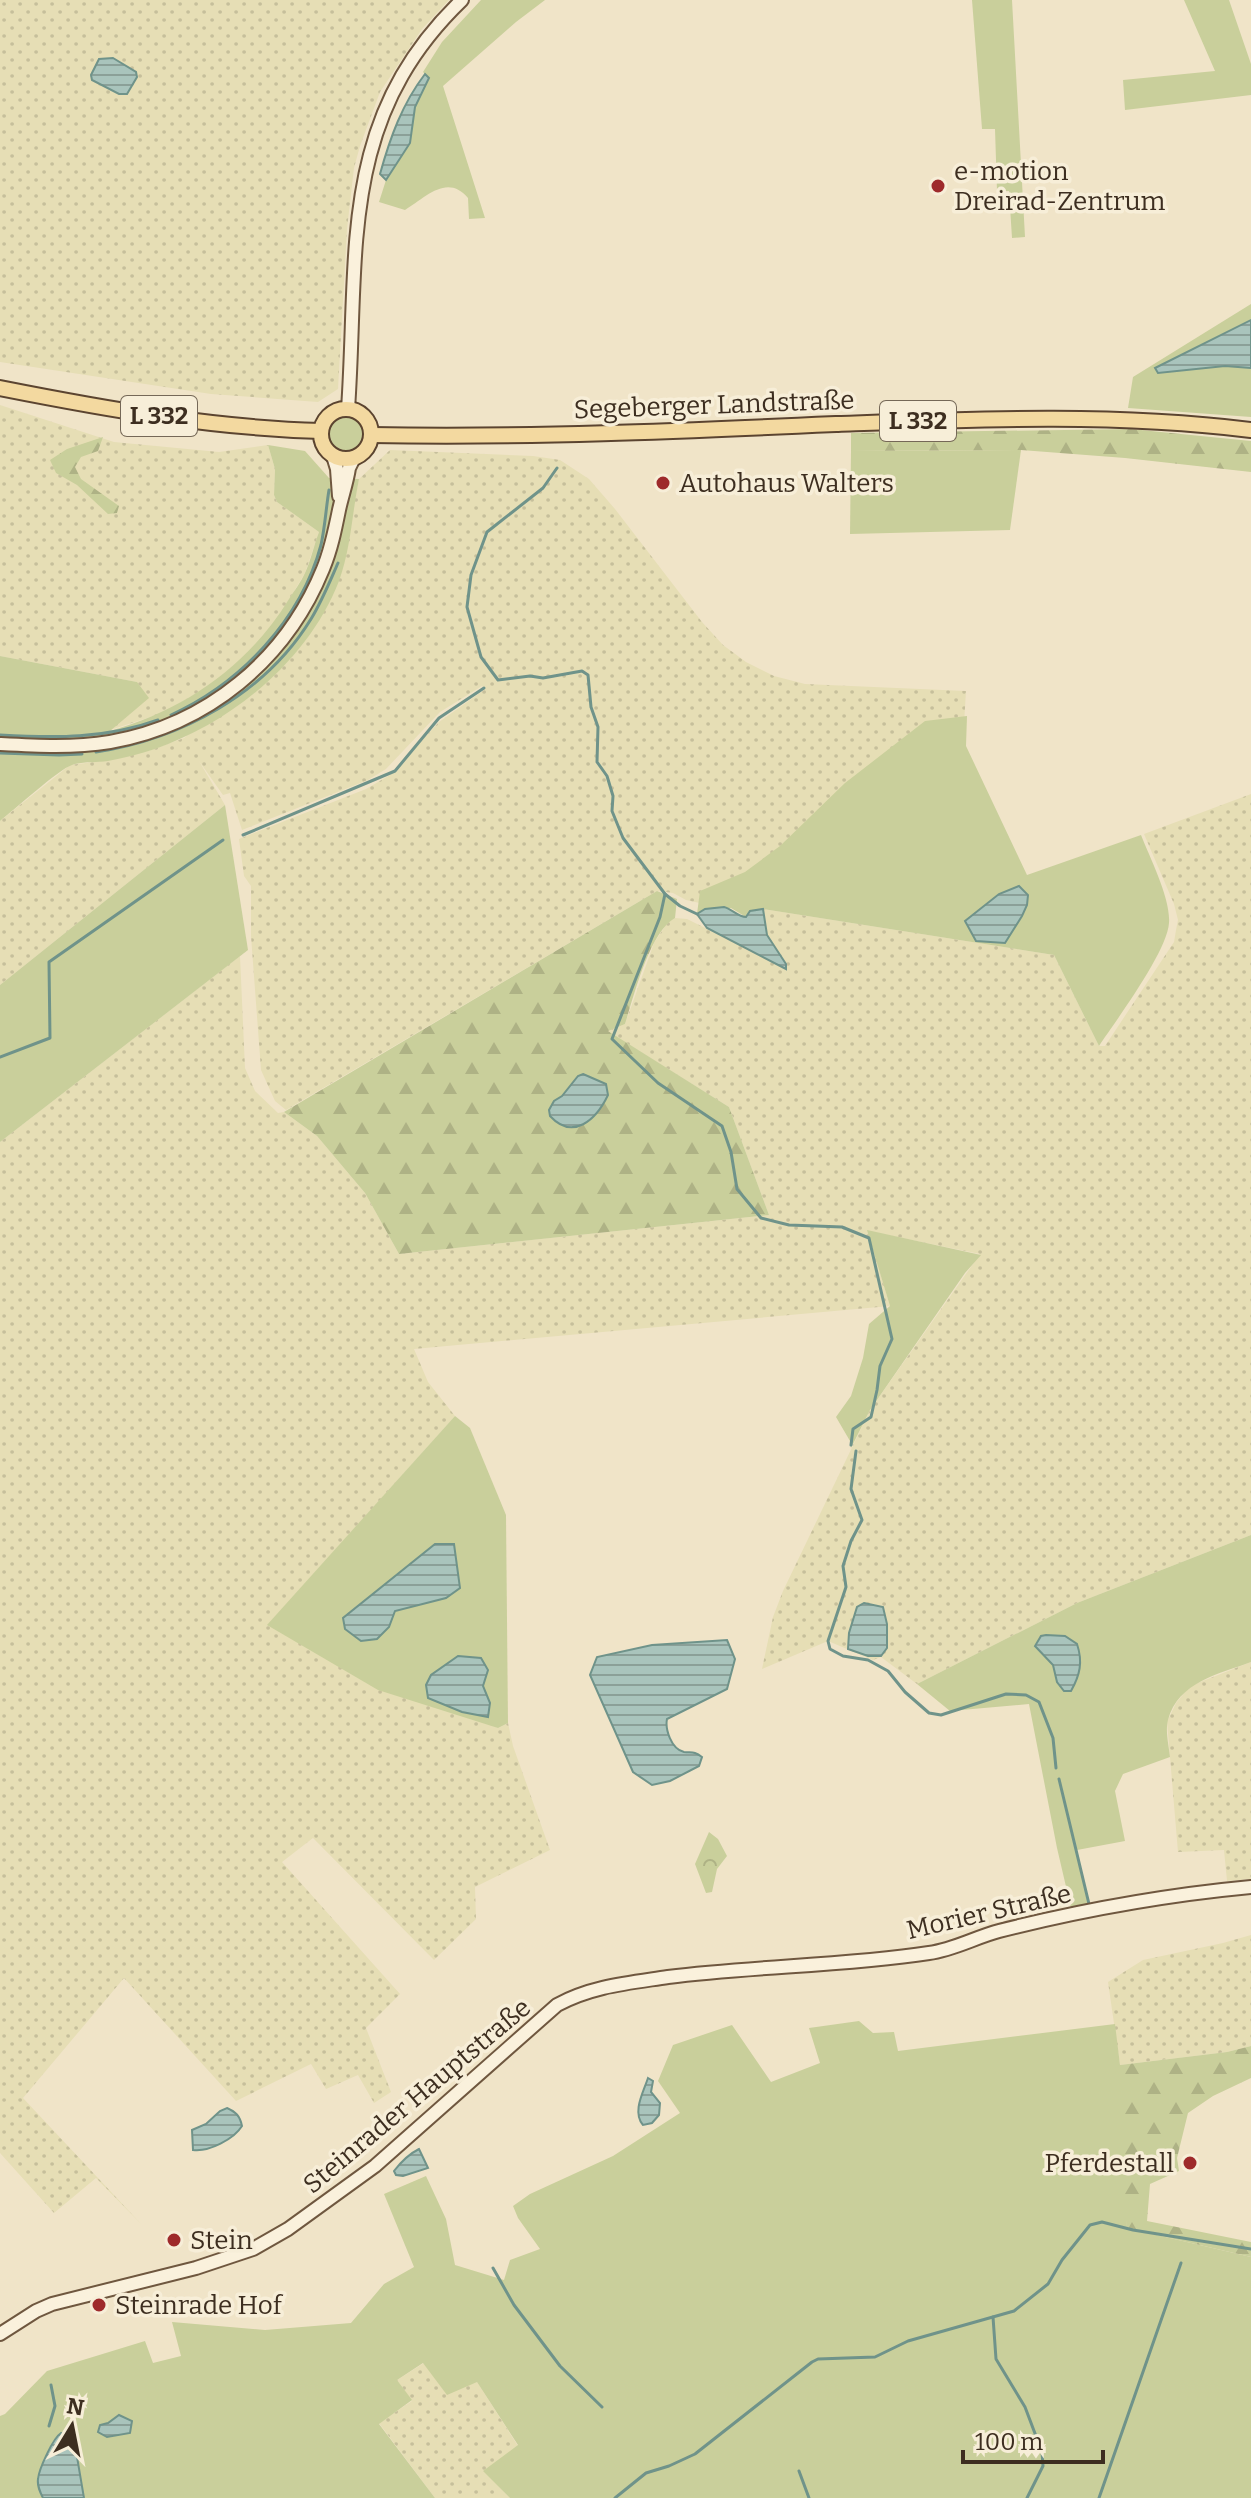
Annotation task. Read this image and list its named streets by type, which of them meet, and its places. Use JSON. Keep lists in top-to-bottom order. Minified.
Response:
{"streets":{"main road":["Segeberger Landstraße","L 332","Morier Straße","Steinrader Hauptstraße"]},"crossings":[["Segeberger Landstraße","L 332"],["Morier Straße","Steinrader Hauptstraße"]],"places":["e-motion Dreirad-Zentrum","Autohaus Walters","Pferdestall","Stein","Steinrade Hof"],"scale_bar":"100 m","north":"top"}
